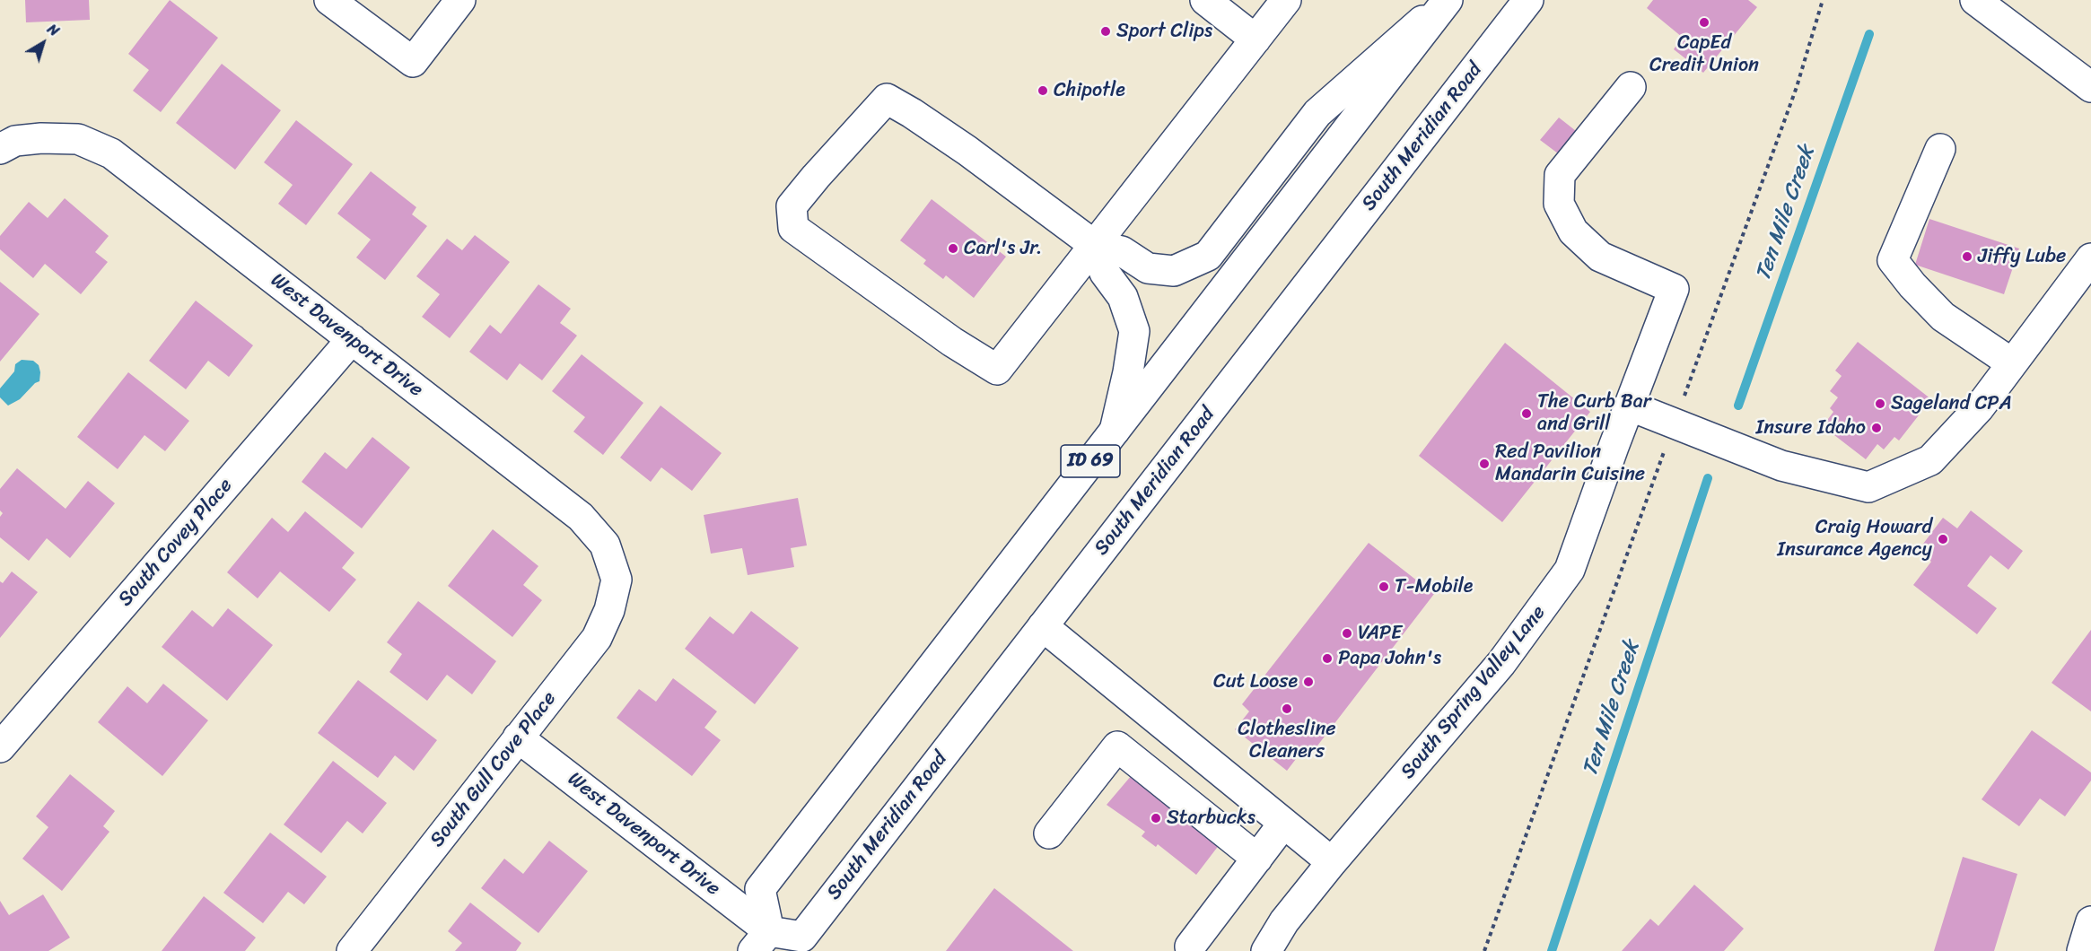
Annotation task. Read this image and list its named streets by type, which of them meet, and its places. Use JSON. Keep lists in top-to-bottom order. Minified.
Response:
{"streets":{"street":["South Meridian Road","West Davenport Drive","ID 69","South Covey Place","South Spring Valley Lane","South Gull Cove Place"]},"crossings":[["South Meridian Road","West Davenport Drive"],["South Meridian Road","ID 69"],["West Davenport Drive","ID 69"],["West Davenport Drive","South Covey Place"],["West Davenport Drive","South Gull Cove Place"]],"water":["Ten Mile Creek"],"places":["CapEd Credit Union","Sport Clips","Chipotle","Carl's Jr.","Jiffy Lube","Sageland CPA","The Curb Bar and Grill","Insure Idaho","Red Pavilion Mandarin Cuisine","Craig Howard Insurance Agency","T-Mobile","VAPE","Papa John's","Cut Loose","Clothesline Cleaners","Starbucks"],"north":"top right"}
